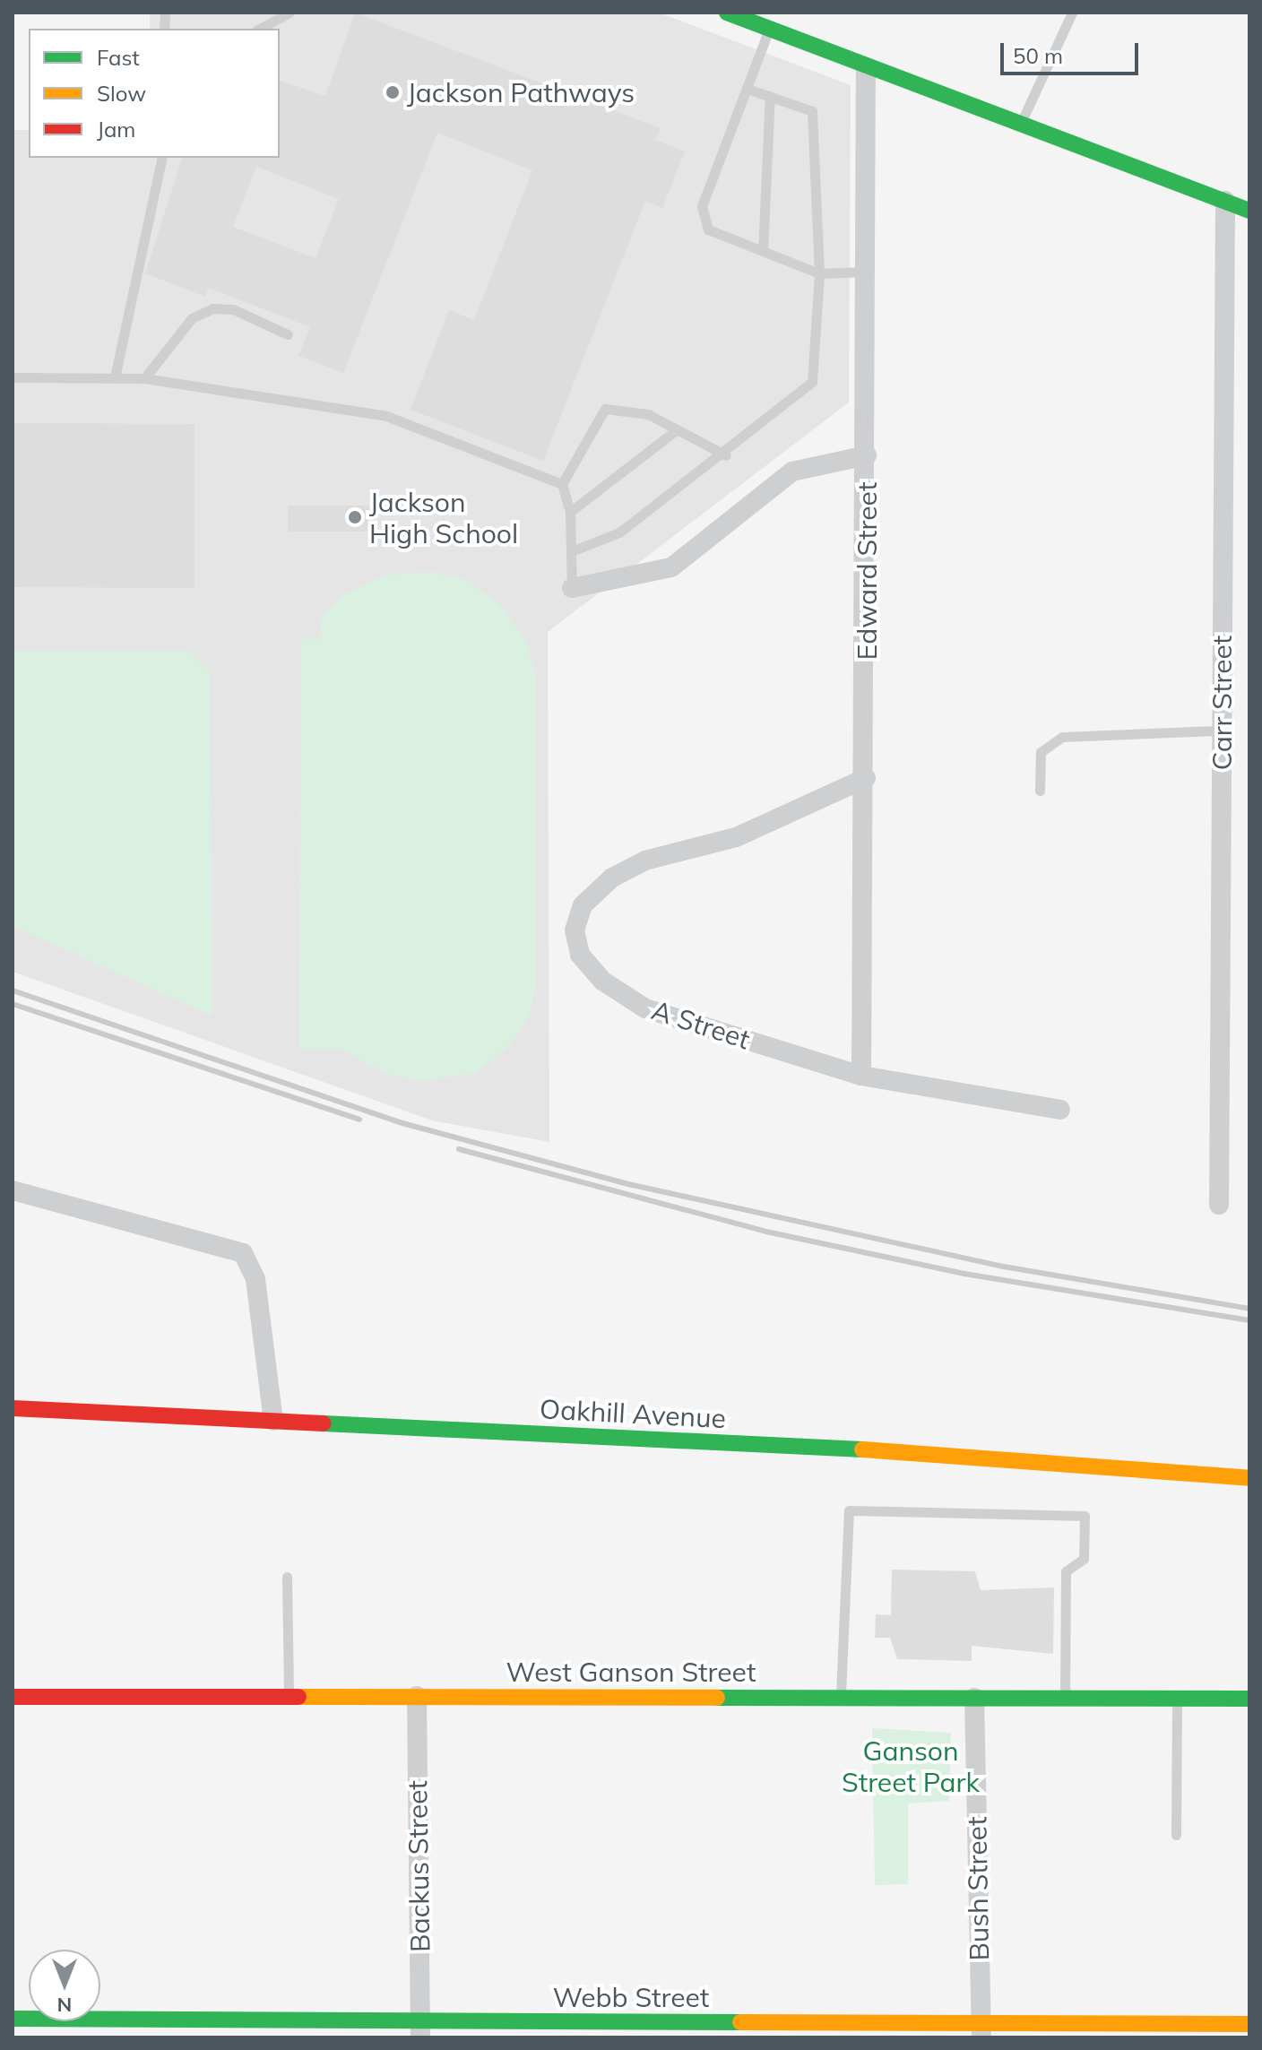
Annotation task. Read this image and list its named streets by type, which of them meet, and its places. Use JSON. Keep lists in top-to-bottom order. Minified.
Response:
{"streets":{"street":["Edward Street","Carr Street","A Street","Oakhill Avenue","West Ganson Street","Backus Street","Bush Street","Webb Street"]},"crossings":[["Edward Street","A Street"],["West Ganson Street","Backus Street"],["West Ganson Street","Bush Street"],["Backus Street","Webb Street"],["Bush Street","Webb Street"]],"parks":["Ganson Street Park"],"places":["Jackson Pathways","Jackson High School"],"legend":["Fast","Slow","Jam"],"scale_bar":"50 m","north":"bottom"}
